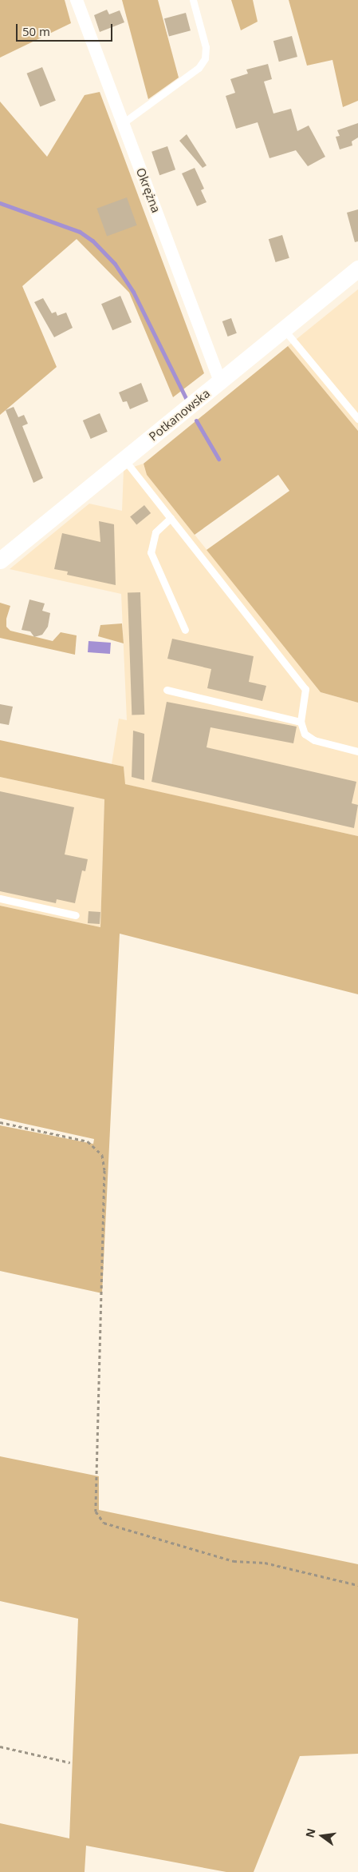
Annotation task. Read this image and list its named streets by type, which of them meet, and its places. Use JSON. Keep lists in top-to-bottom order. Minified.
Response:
{"streets":{"street":["Okrężna","Potkanowska"]},"crossings":[["Okrężna","Potkanowska"]],"scale_bar":"50 m","north":"left"}
